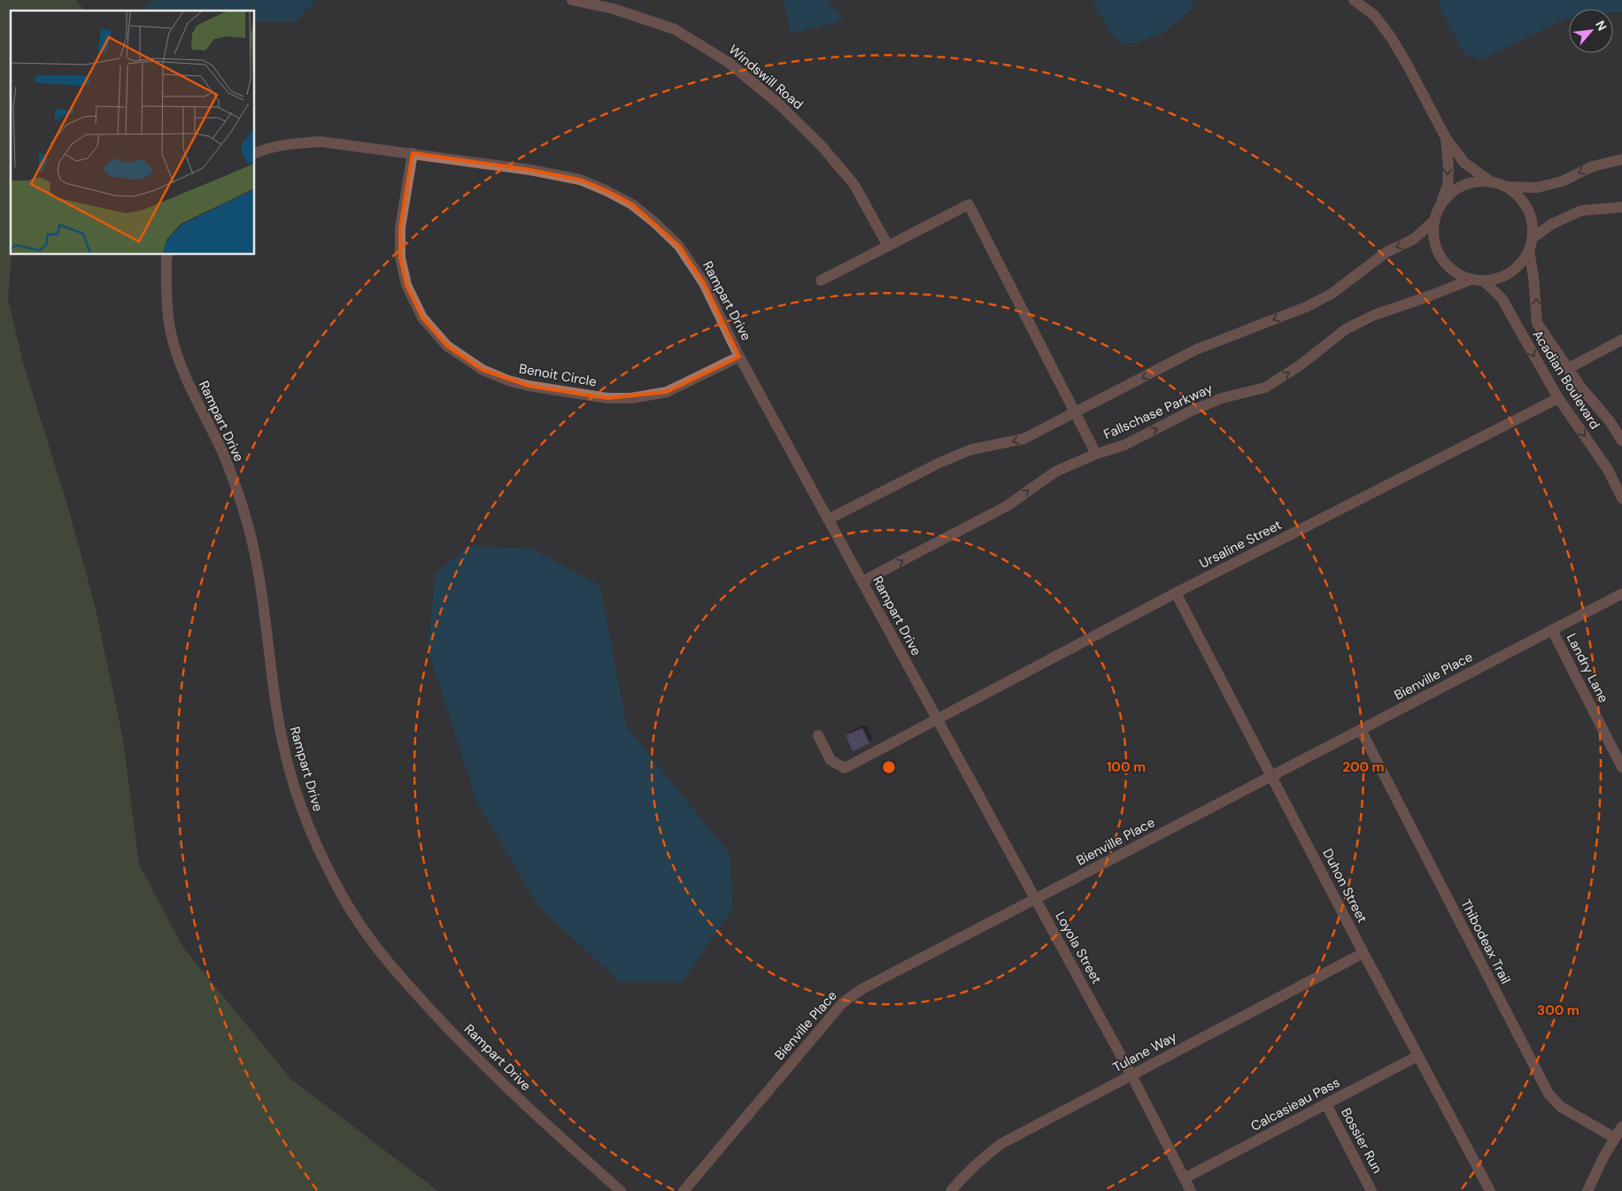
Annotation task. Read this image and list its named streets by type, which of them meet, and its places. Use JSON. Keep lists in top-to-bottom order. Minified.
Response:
{"streets":{"street":["Windswill Road","Rampart Drive","Benoit Circle","Acadian Boulevard","Fallschase Parkway","Ursaline Street","Landry Lane","Bienville Place","Duhon Street","Thibodeax Trail","Loyola Street","Tulane Way","Calcasieau Pass","Bossier Run"]},"crossings":[["Rampart Drive","Benoit Circle"],["Rampart Drive","Fallschase Parkway"],["Rampart Drive","Ursaline Street"],["Rampart Drive","Loyola Street"],["Acadian Boulevard","Fallschase Parkway"],["Acadian Boulevard","Ursaline Street"],["Ursaline Street","Duhon Street"],["Ursaline Street","Loyola Street"],["Landry Lane","Bienville Place"],["Bienville Place","Duhon Street"],["Bienville Place","Thibodeax Trail"],["Bienville Place","Loyola Street"],["Duhon Street","Tulane Way"],["Duhon Street","Calcasieau Pass"],["Loyola Street","Tulane Way"],["Loyola Street","Calcasieau Pass"],["Calcasieau Pass","Bossier Run"]],"north":"top right","rings":["100 m","200 m","300 m"]}
